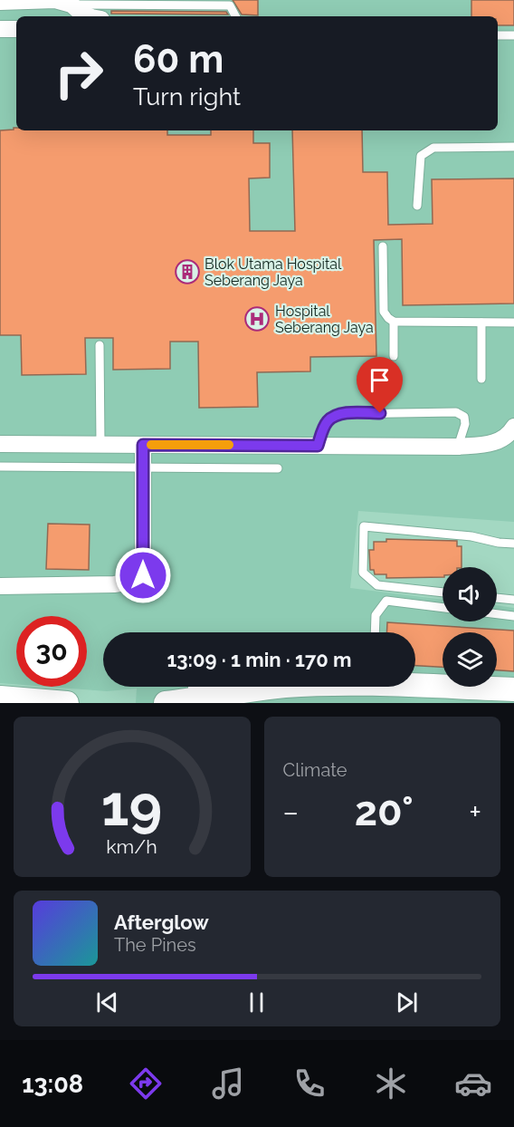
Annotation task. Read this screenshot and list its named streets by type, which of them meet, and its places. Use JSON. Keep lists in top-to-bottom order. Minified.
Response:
{"places":{"building":["Blok Utama Hospital Seberang Jaya"],"hospital":["Hospital Seberang Jaya"]},"page":{"turn":["60 m","Turn right"],"limit":"30","trip":"13:09 · 1 min · 170 m","tile":"Climate","heat":["−","20°","+"],"song":["Afterglow","The Pines"],"tabs":"13:08","gauge":["19","km/h"]}}
